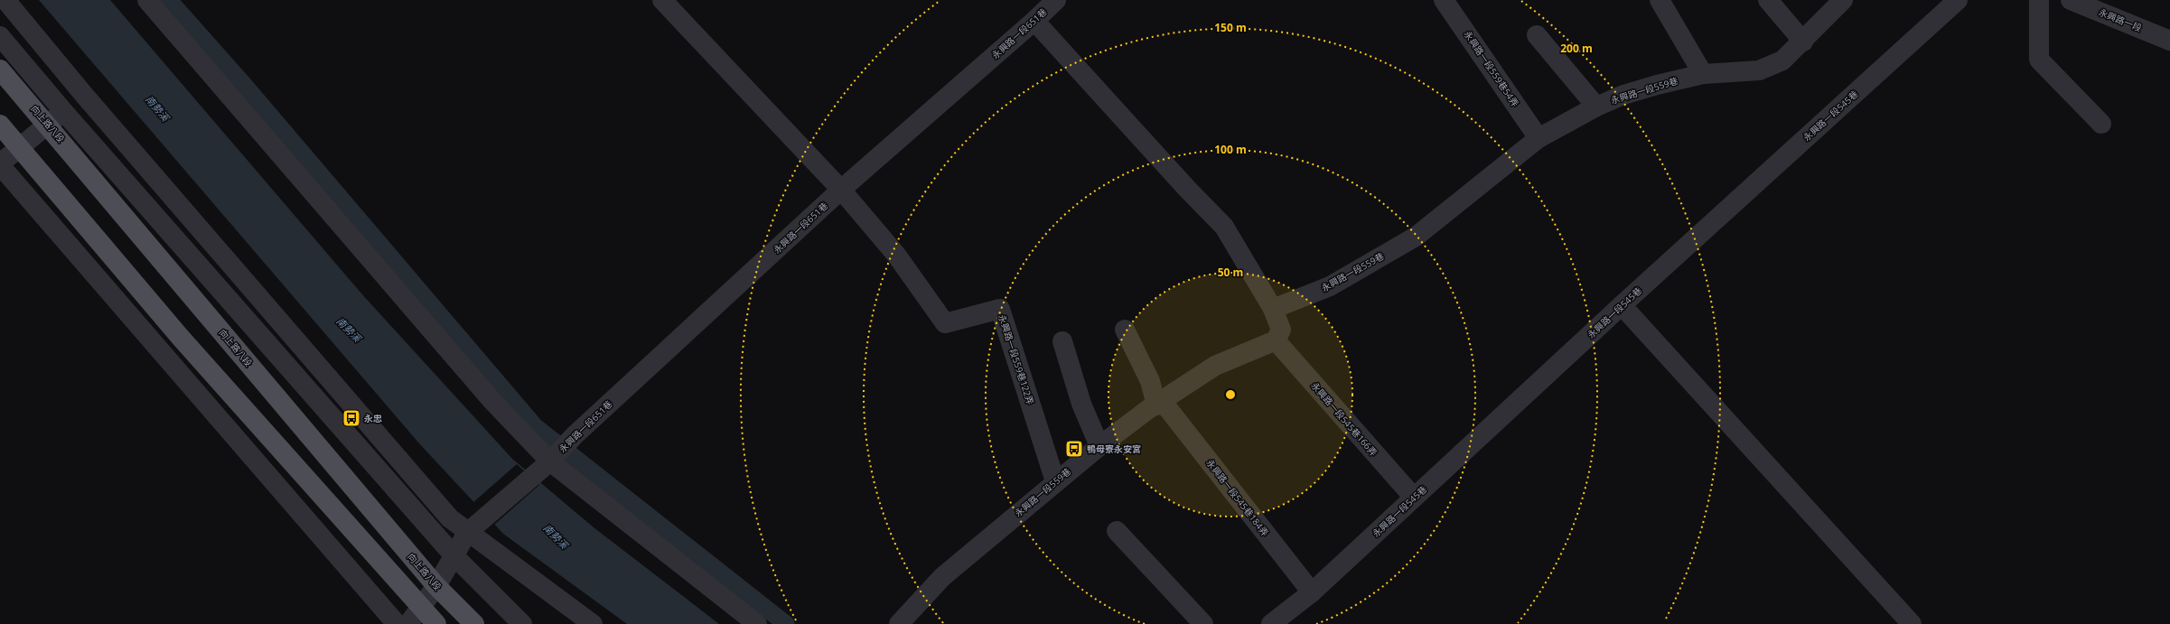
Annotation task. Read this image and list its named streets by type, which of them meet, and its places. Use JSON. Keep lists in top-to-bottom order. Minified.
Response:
{"streets":{"main road":["向上路八段"],"street":["永興路一段","永興路一段651巷","永興路一段559巷54弄","永興路一段559巷","永興路一段545巷","永興路一段559巷122弄","永興路一段545巷166弄","永興路一段545巷184弄"]},"crossings":[["永興路一段651巷","向上路八段"],["永興路一段651巷","永興路一段559巷122弄"],["永興路一段559巷54弄","永興路一段559巷"],["永興路一段559巷","永興路一段559巷122弄"],["永興路一段559巷","永興路一段545巷166弄"],["永興路一段559巷","永興路一段545巷184弄"],["永興路一段545巷","永興路一段545巷166弄"],["永興路一段545巷","永興路一段545巷184弄"]],"water":["南勢溪"],"places":{"bus stop":["永忠","鴨母寮永安宮"]},"rings":["150 m","200 m","100 m","50 m"]}
